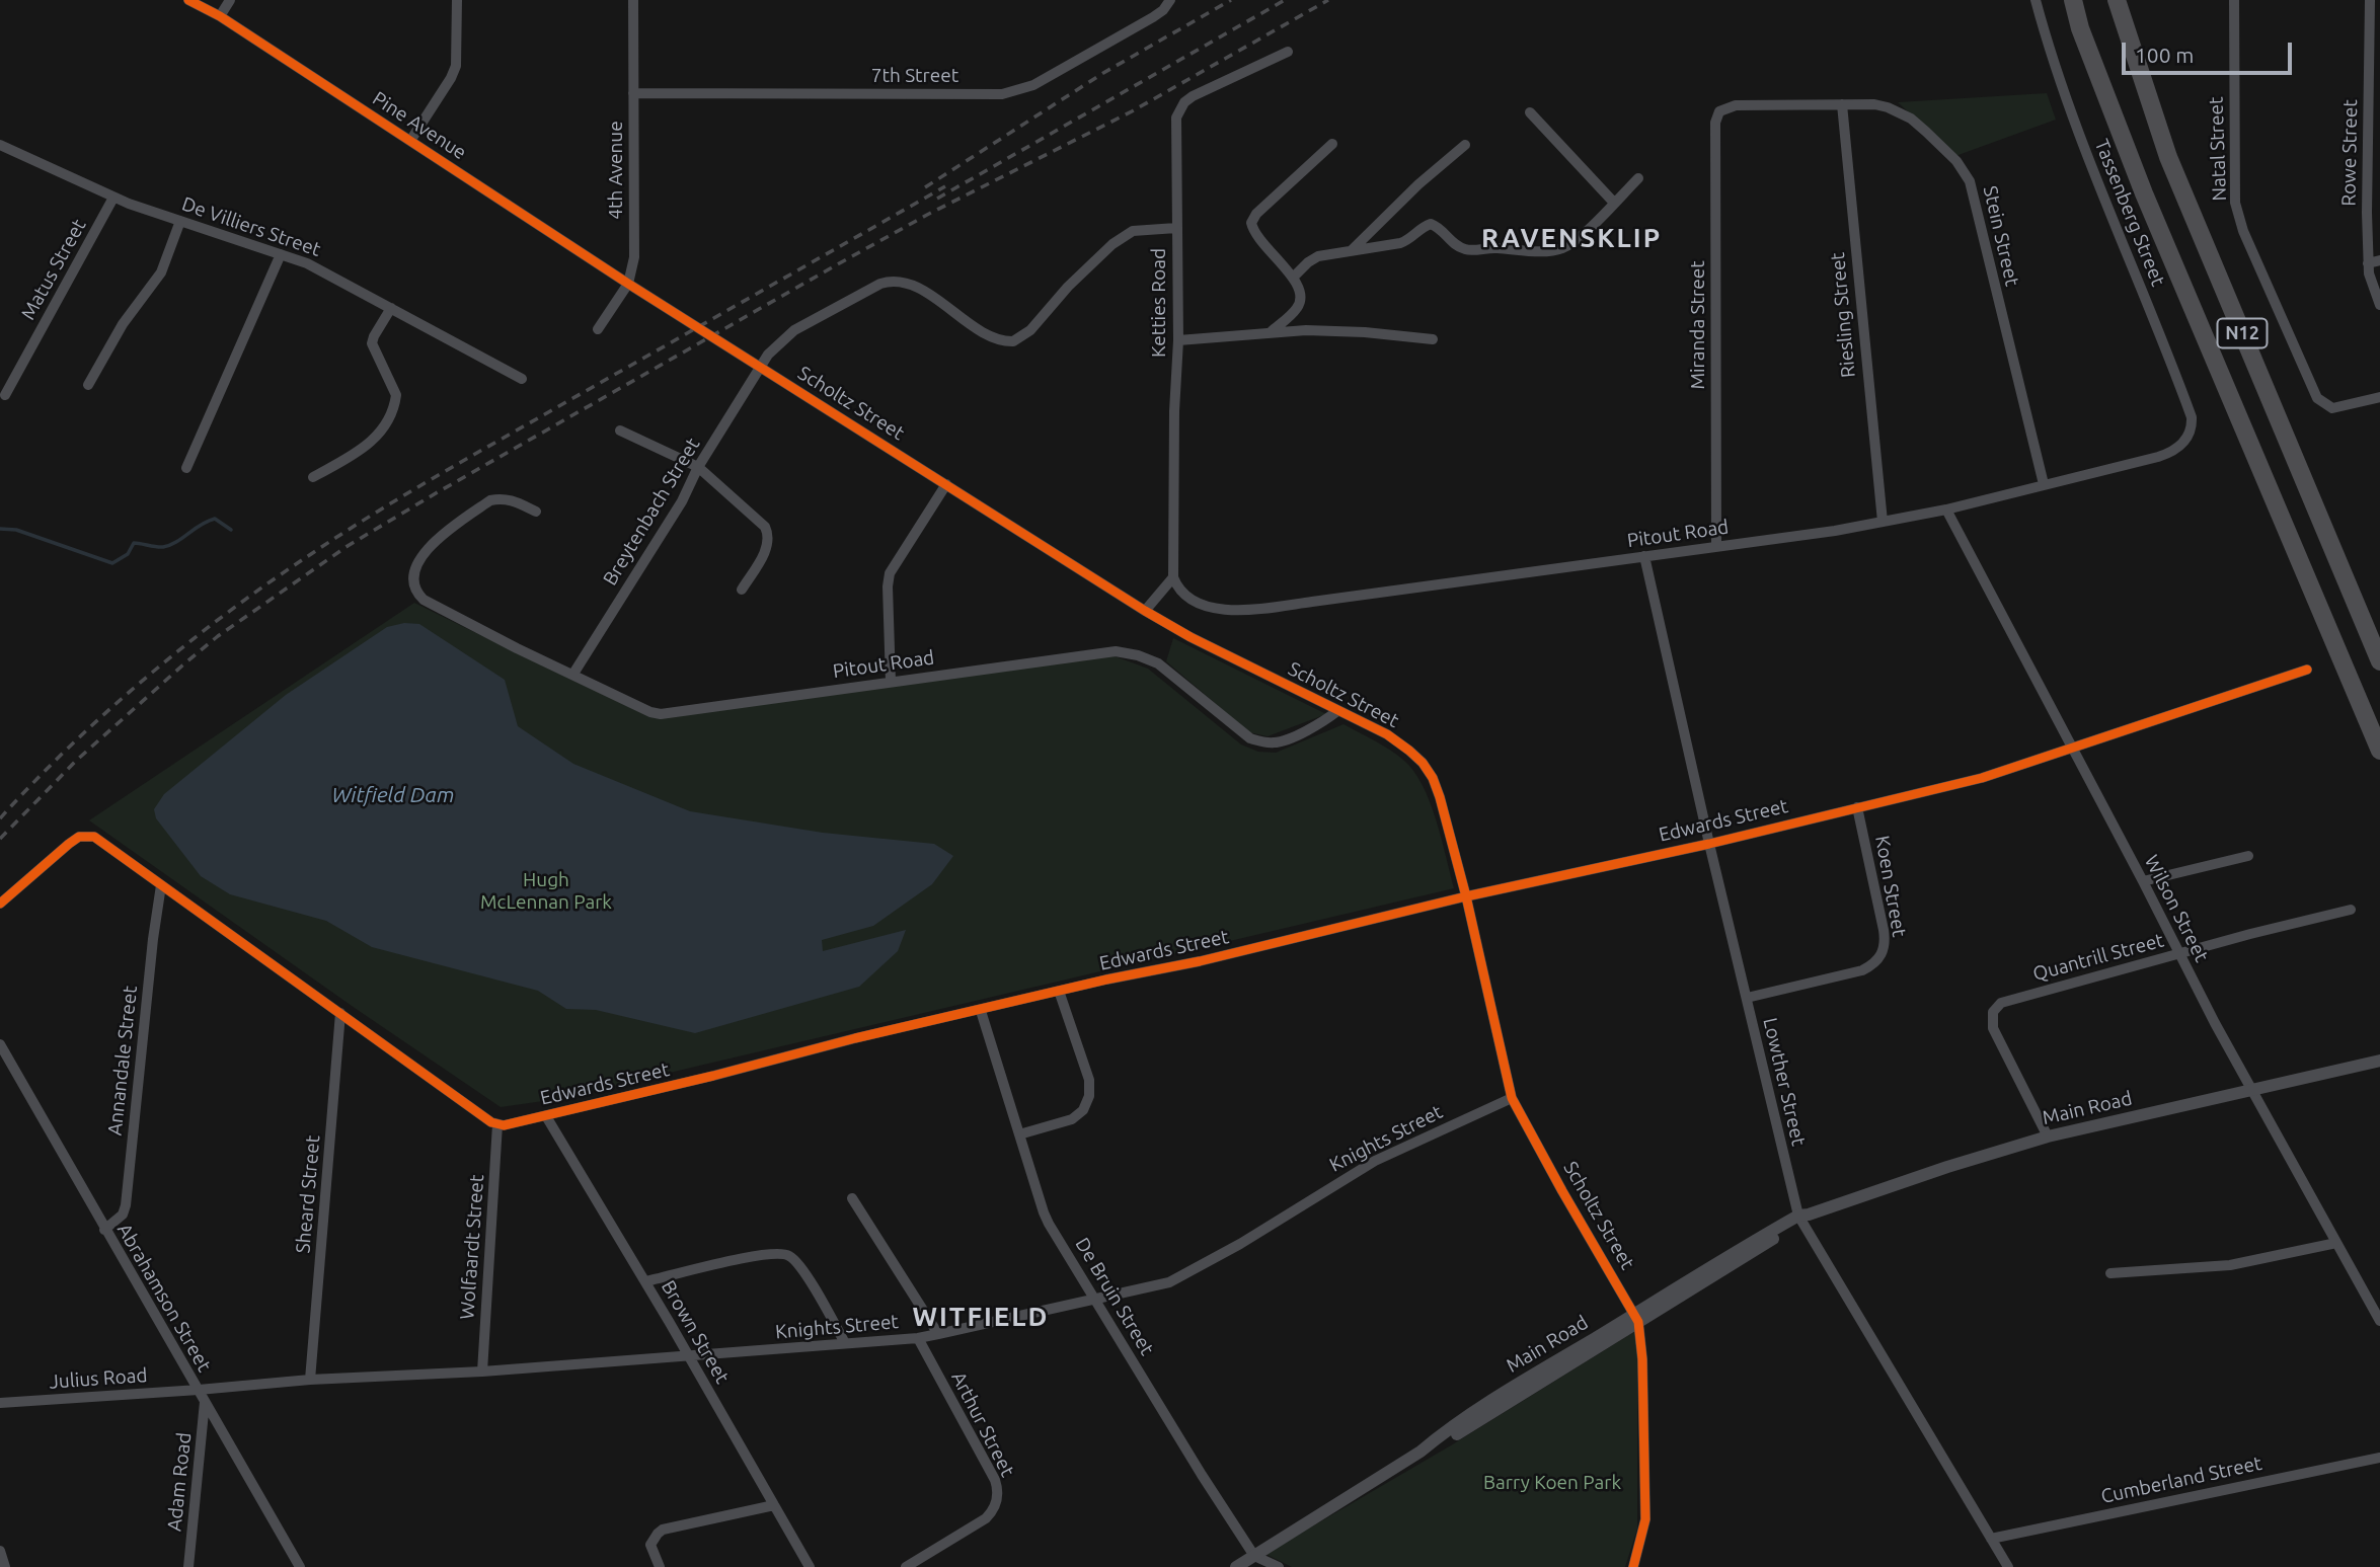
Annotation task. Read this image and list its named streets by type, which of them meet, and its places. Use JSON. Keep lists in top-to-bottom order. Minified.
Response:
{"streets":{"highway":["N12"],"street":["7th Street","Pine Avenue","Natal Street","Rowe Street","4th Avenue","Tassenberg Street","De Villiers Street","Stein Street","Matus Street","Ketties Road","Riesling Street","Miranda Street","Scholtz Street","Breytenbach Street","Pitout Road","Edwards Street","Koen Street","Wilson Street","Quantrill Street","Annandale Street","Lowther Street","Main Road","Knights Street","Sheard Street","Wolfaardt Street","De Bruin Street","Abrahamson Street","Brown Street","Julius Road","Arthur Street","Cumberland Street","Adam Road"]},"crossings":[["7th Street","4th Avenue"],["Pine Avenue","4th Avenue"],["Pine Avenue","Scholtz Street"],["4th Avenue","Scholtz Street"],["Tassenberg Street","Pitout Road"],["De Villiers Street","Matus Street"],["Stein Street","Riesling Street"],["Stein Street","Miranda Street"],["Stein Street","Pitout Road"],["Ketties Road","Breytenbach Street"],["Ketties Road","Pitout Road"],["Riesling Street","Pitout Road"],["Miranda Street","Pitout Road"],["Scholtz Street","Breytenbach Street"],["Scholtz Street","Pitout Road"],["Scholtz Street","Edwards Street"],["Scholtz Street","Main Road"],["Scholtz Street","Knights Street"],["Breytenbach Street","Pitout Road"],["Pitout Road","Wilson Street"],["Pitout Road","Lowther Street"],["Edwards Street","Koen Street"],["Edwards Street","Wilson Street"],["Edwards Street","Lowther Street"],["Edwards Street","Wolfaardt Street"],["Edwards Street","De Bruin Street"],["Edwards Street","Brown Street"],["Koen Street","Lowther Street"],["Wilson Street","Quantrill Street"],["Wilson Street","Main Road"],["Quantrill Street","Main Road"],["Annandale Street","Abrahamson Street"],["Lowther Street","Main Road"],["Lowther Street","Cumberland Street"],["Main Road","De Bruin Street"],["Knights Street","Sheard Street"],["Knights Street","Wolfaardt Street"],["Knights Street","De Bruin Street"],["Knights Street","Abrahamson Street"],["Knights Street","Brown Street"],["Knights Street","Julius Road"],["Knights Street","Arthur Street"],["Abrahamson Street","Julius Road"],["Abrahamson Street","Adam Road"]],"districts":["RAVENSKLIP","WITFIELD"],"water":["Witfield Dam"],"parks":["Hugh McLennan Park","Barry Koen Park"],"scale_bar":"100 m"}
